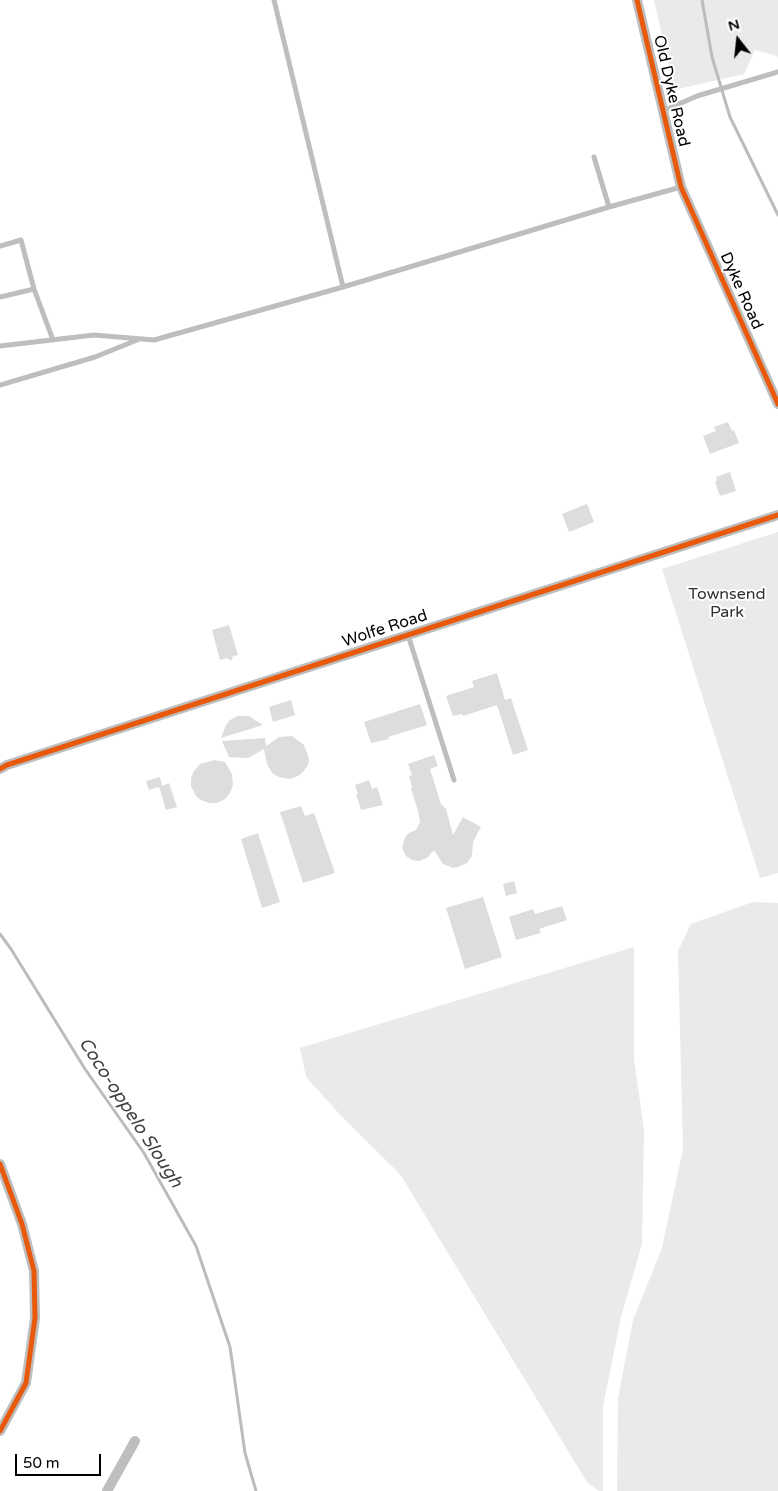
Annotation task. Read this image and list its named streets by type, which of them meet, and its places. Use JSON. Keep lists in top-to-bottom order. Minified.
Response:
{"streets":{"street":["Old Dyke Road","Dyke Road","Wolfe Road"]},"crossings":[["Old Dyke Road","Dyke Road"]],"water":["Coco-oppelo Slough"],"parks":["Townsend Park"],"scale_bar":"50 m","north":"top"}
